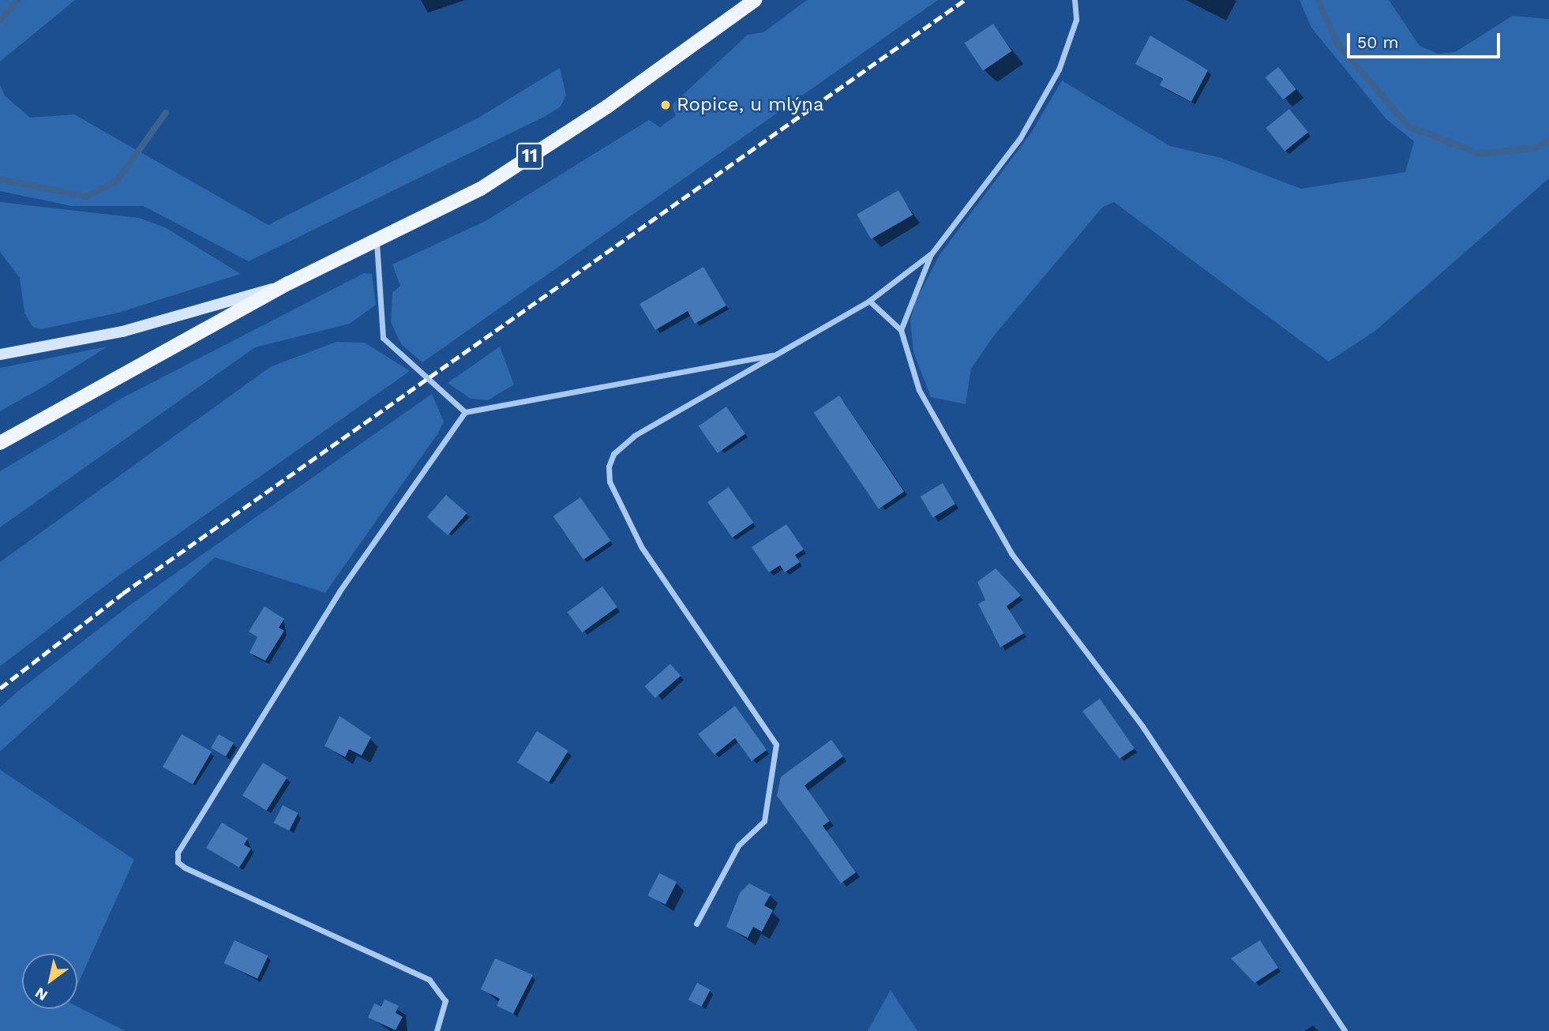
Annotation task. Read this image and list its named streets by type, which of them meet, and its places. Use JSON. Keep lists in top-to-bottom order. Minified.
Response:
{"streets":{"main road":["11"]},"places":["Ropice, u mlýna"],"scale_bar":"50 m","north":"bottom left"}
